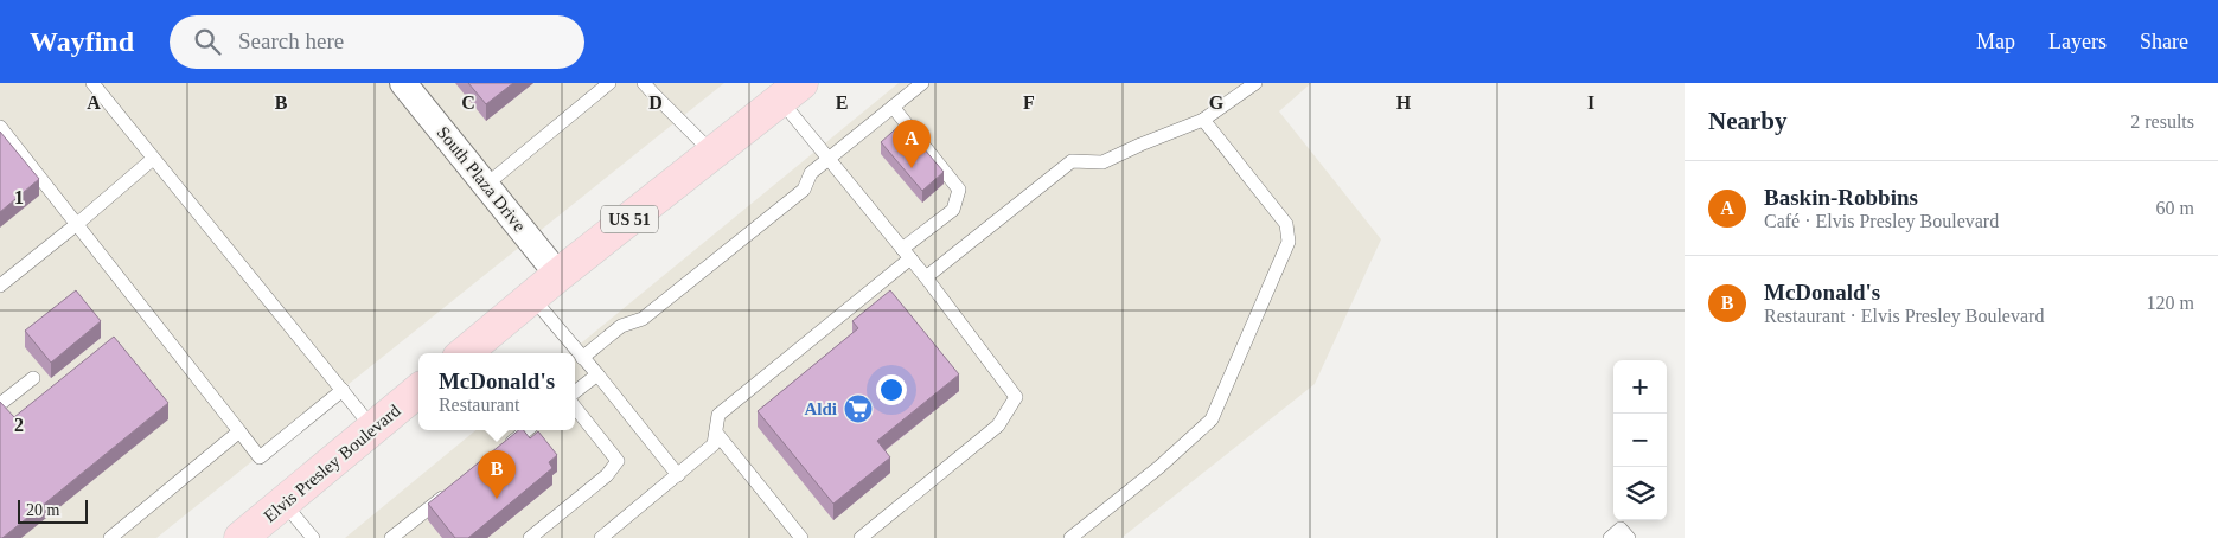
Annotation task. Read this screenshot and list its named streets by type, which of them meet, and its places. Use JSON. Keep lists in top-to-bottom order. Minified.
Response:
{"streets":{"main road":["US 51","Elvis Presley Boulevard"],"street":["South Plaza Drive"]},"crossings":[["South Plaza Drive","US 51"]],"places":{"supermarket":["Aldi"]},"scale_bar":"20 m","page":{"header":"Wayfind","search":"Search here","nav":["Map","Layers","Share"],"heading":["Nearby","2 results"],"pins":["A","B"],"list":[{"mark":"A","name":"Baskin-Robbins","note":"Café · Elvis Presley Boulevard","value":"60 m"},{"mark":"B","name":"McDonald's","note":"Restaurant · Elvis Presley Boulevard","value":"120 m"}],"popup":["McDonald's","Restaurant"],"map_buttons":["+","−"],"scale":"20 m"},"grid":{"columns":["A","B","C","D","E","F","G","H","I"],"rows":["1","2"]}}
